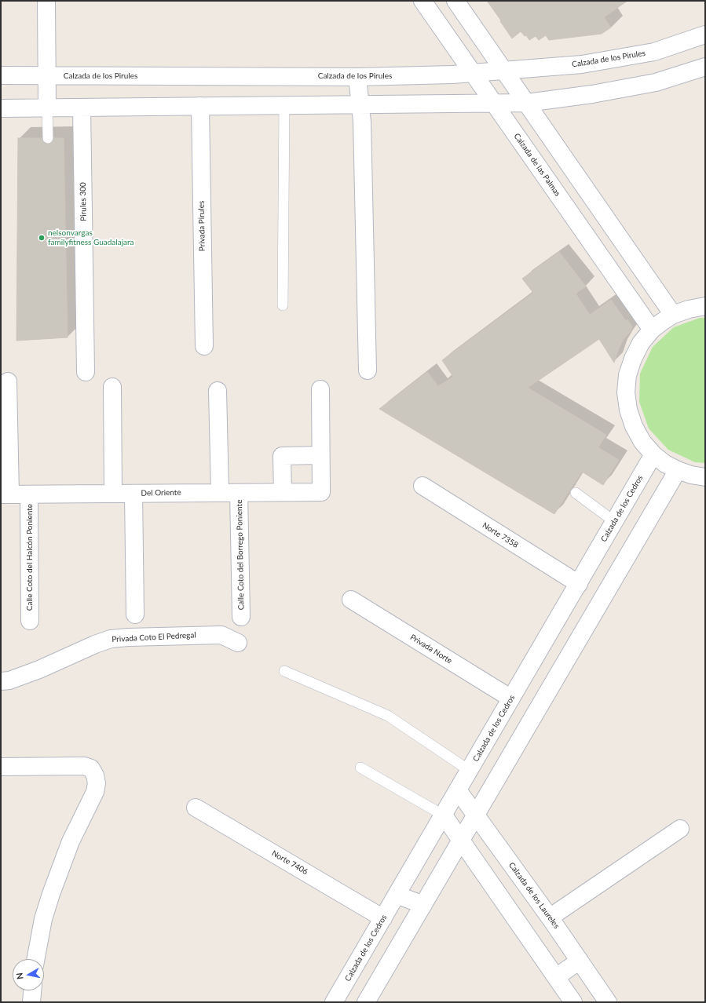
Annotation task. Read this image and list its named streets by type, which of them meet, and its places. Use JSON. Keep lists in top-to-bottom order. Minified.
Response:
{"streets":{"street":["Calzada de los Pirules","Calzada de las Palmas","Pirules 300","Privada Pirules","Del Oriente","Calzada de los Cedros","Norte 7358","Calle Coto del Borrego Poniente","Calle Coto del Halcón Poniente","Privada Coto El Pedregal","Privada Norte","Norte 7406","Calzada de los Laureles"]},"crossings":[["Calzada de los Pirules","Calzada de las Palmas"],["Del Oriente","Calle Coto del Borrego Poniente"],["Del Oriente","Calle Coto del Halcón Poniente"],["Calzada de los Cedros","Norte 7358"],["Calzada de los Cedros","Privada Norte"],["Calzada de los Cedros","Norte 7406"],["Calzada de los Cedros","Calzada de los Laureles"]],"places":["nelsonvargas familyfitness Guadalajara"],"north":"left"}
